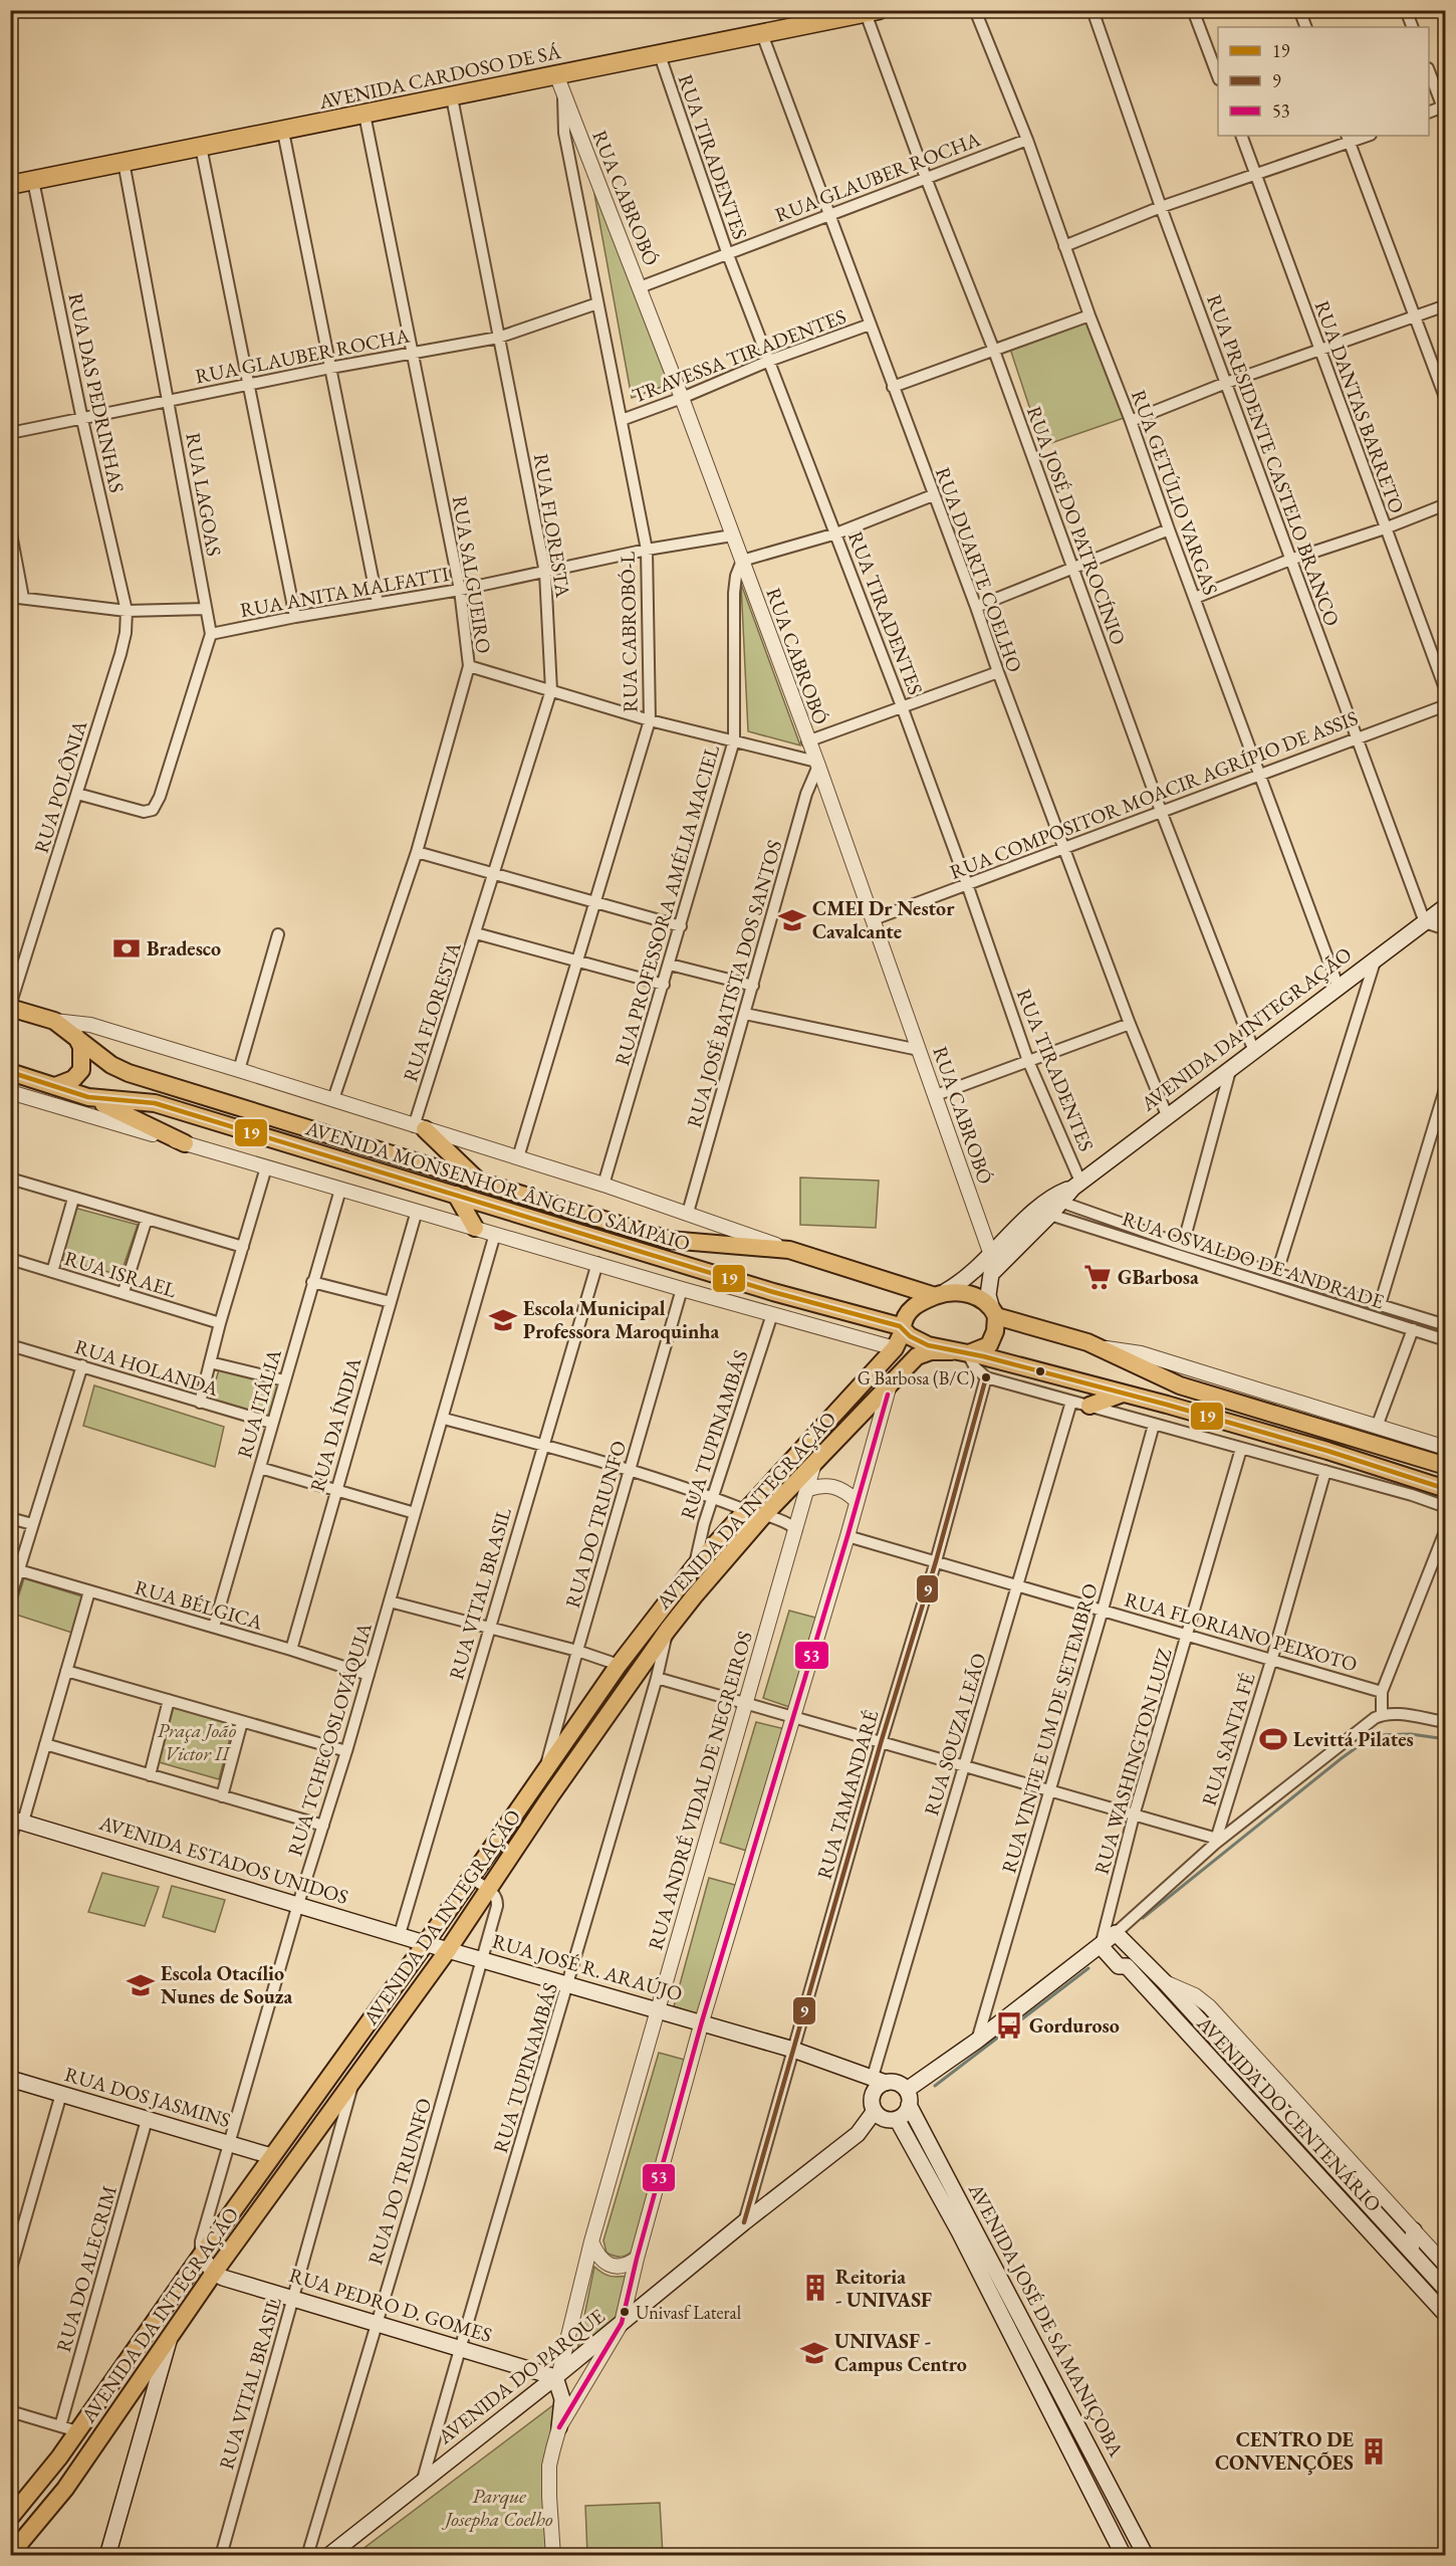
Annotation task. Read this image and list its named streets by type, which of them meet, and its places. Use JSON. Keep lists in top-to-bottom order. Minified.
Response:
{"streets":{"highway":["AVENIDA CARDOSO DE SÁ"],"main road":["AVENIDA DA INTEGRAÇÃO","AVENIDA MONSENHOR ÂNGELO SAMPAIO","AVENIDA ESTADOS UNIDOS","RUA JOSÉ R. ARAÚJO","RUA DOS JASMINS","AVENIDA DO CENTENÁRIO","RUA PEDRO D. GOMES","AVENIDA JOSÉ DE SÁ MANIÇOBA","AVENIDA DO PARQUE"],"street":["RUA TIRADENTES","RUA GLAUBER ROCHA","RUA CABROBÓ","TRAVESSA TIRADENTES","RUA DAS PEDRINHAS","RUA DANTAS BARRETO","RUA PRESIDENTE CASTELO BRANCO","RUA GETÚLIO VARGAS","RUA LAGOAS","RUA FLORESTA","RUA JOSÉ DO PATROCÍNIO","RUA DUARTE COELHO","RUA SALGUEIRO","RUA ANITA MALFATTI","RUA CABROBÓ-L","RUA POLÔNIA","RUA COMPOSITOR MOACIR AGRÍPIO DE ASSIS","RUA PROFESSORA AMÉLIA MACIEL","RUA JOSÉ BATISTA DOS SANTOS","RUA OSVALDO DE ANDRADE","RUA ISRAEL","RUA HOLANDA","RUA ITÁLIA","RUA DA ÍNDIA","RUA TUPINAMBÁS","RUA DO TRIUNFO","RUA VITAL BRASIL","RUA BÉLGICA","RUA FLORIANO PEIXOTO","RUA VINTE E UM DE SETEMBRO","RUA SOUZA LEÃO","RUA TCHECOSLOVÁQUIA","RUA SANTA FÉ","RUA WASHINGTON LUIZ","RUA ANDRÉ VIDAL DE NEGREIROS","RUA TAMANDARÉ","RUA DO ALECRIM"]},"crossings":[["AVENIDA CARDOSO DE SÁ","RUA TIRADENTES"],["AVENIDA CARDOSO DE SÁ","RUA CABROBÓ"],["AVENIDA CARDOSO DE SÁ","RUA DAS PEDRINHAS"],["AVENIDA CARDOSO DE SÁ","RUA LAGOAS"],["AVENIDA CARDOSO DE SÁ","RUA FLORESTA"],["AVENIDA CARDOSO DE SÁ","RUA JOSÉ DO PATROCÍNIO"],["AVENIDA CARDOSO DE SÁ","RUA DUARTE COELHO"],["AVENIDA CARDOSO DE SÁ","RUA SALGUEIRO"],["RUA TIRADENTES","RUA GLAUBER ROCHA"],["RUA TIRADENTES","TRAVESSA TIRADENTES"],["RUA TIRADENTES","RUA COMPOSITOR MOACIR AGRÍPIO DE ASSIS"],["RUA TIRADENTES","AVENIDA DA INTEGRAÇÃO"],["RUA GLAUBER ROCHA","RUA CABROBÓ"],["RUA GLAUBER ROCHA","RUA DAS PEDRINHAS"],["RUA GLAUBER ROCHA","RUA GETÚLIO VARGAS"],["RUA GLAUBER ROCHA","RUA LAGOAS"],["RUA GLAUBER ROCHA","RUA FLORESTA"],["RUA GLAUBER ROCHA","RUA JOSÉ DO PATROCÍNIO"],["RUA GLAUBER ROCHA","RUA DUARTE COELHO"],["RUA GLAUBER ROCHA","RUA SALGUEIRO"],["RUA GLAUBER ROCHA","RUA CABROBÓ-L"],["RUA CABROBÓ","TRAVESSA TIRADENTES"],["RUA CABROBÓ","RUA ANITA MALFATTI"],["RUA CABROBÓ","RUA CABROBÓ-L"],["RUA CABROBÓ","RUA COMPOSITOR MOACIR AGRÍPIO DE ASSIS"],["RUA CABROBÓ","RUA PROFESSORA AMÉLIA MACIEL"],["RUA CABROBÓ","RUA JOSÉ BATISTA DOS SANTOS"],["TRAVESSA TIRADENTES","RUA DUARTE COELHO"],["TRAVESSA TIRADENTES","RUA CABROBÓ-L"],["RUA DAS PEDRINHAS","RUA POLÔNIA"],["RUA PRESIDENTE CASTELO BRANCO","RUA COMPOSITOR MOACIR AGRÍPIO DE ASSIS"],["RUA PRESIDENTE CASTELO BRANCO","AVENIDA DA INTEGRAÇÃO"],["RUA GETÚLIO VARGAS","RUA COMPOSITOR MOACIR AGRÍPIO DE ASSIS"],["RUA GETÚLIO VARGAS","AVENIDA DA INTEGRAÇÃO"],["RUA LAGOAS","RUA ANITA MALFATTI"],["RUA LAGOAS","RUA POLÔNIA"],["RUA FLORESTA","RUA ANITA MALFATTI"],["RUA FLORESTA","AVENIDA MONSENHOR ÂNGELO SAMPAIO"],["RUA JOSÉ DO PATROCÍNIO","RUA COMPOSITOR MOACIR AGRÍPIO DE ASSIS"],["RUA JOSÉ DO PATROCÍNIO","AVENIDA DA INTEGRAÇÃO"],["RUA DUARTE COELHO","RUA COMPOSITOR MOACIR AGRÍPIO DE ASSIS"],["RUA DUARTE COELHO","AVENIDA DA INTEGRAÇÃO"],["RUA SALGUEIRO","RUA ANITA MALFATTI"],["RUA SALGUEIRO","AVENIDA MONSENHOR ÂNGELO SAMPAIO"],["RUA ANITA MALFATTI","RUA CABROBÓ-L"],["RUA CABROBÓ-L","AVENIDA MONSENHOR ÂNGELO SAMPAIO"],["RUA POLÔNIA","AVENIDA MONSENHOR ÂNGELO SAMPAIO"],["RUA PROFESSORA AMÉLIA MACIEL","AVENIDA MONSENHOR ÂNGELO SAMPAIO"],["RUA JOSÉ BATISTA DOS SANTOS","AVENIDA MONSENHOR ÂNGELO SAMPAIO"],["AVENIDA DA INTEGRAÇÃO","AVENIDA MONSENHOR ÂNGELO SAMPAIO"],["AVENIDA DA INTEGRAÇÃO","RUA TUPINAMBÁS"],["AVENIDA DA INTEGRAÇÃO","RUA DO TRIUNFO"],["AVENIDA DA INTEGRAÇÃO","RUA VITAL BRASIL"],["AVENIDA DA INTEGRAÇÃO","RUA TCHECOSLOVÁQUIA"],["AVENIDA DA INTEGRAÇÃO","RUA ANDRÉ VIDAL DE NEGREIROS"],["AVENIDA DA INTEGRAÇÃO","AVENIDA ESTADOS UNIDOS"],["AVENIDA DA INTEGRAÇÃO","RUA JOSÉ R. ARAÚJO"],["AVENIDA DA INTEGRAÇÃO","RUA DOS JASMINS"],["AVENIDA DA INTEGRAÇÃO","RUA PEDRO D. GOMES"],["RUA HOLANDA","RUA ITÁLIA"],["RUA ITÁLIA","RUA BÉLGICA"],["RUA DA ÍNDIA","RUA BÉLGICA"],["RUA TUPINAMBÁS","RUA JOSÉ R. ARAÚJO"],["RUA TUPINAMBÁS","RUA PEDRO D. GOMES"],["RUA TUPINAMBÁS","AVENIDA DO PARQUE"],["RUA DO TRIUNFO","RUA JOSÉ R. ARAÚJO"],["RUA DO TRIUNFO","RUA PEDRO D. GOMES"],["RUA VITAL BRASIL","AVENIDA ESTADOS UNIDOS"],["RUA VITAL BRASIL","RUA PEDRO D. GOMES"],["RUA BÉLGICA","RUA TCHECOSLOVÁQUIA"],["RUA FLORIANO PEIXOTO","RUA VINTE E UM DE SETEMBRO"],["RUA FLORIANO PEIXOTO","RUA SOUZA LEÃO"],["RUA FLORIANO PEIXOTO","RUA SANTA FÉ"],["RUA FLORIANO PEIXOTO","RUA WASHINGTON LUIZ"],["RUA FLORIANO PEIXOTO","RUA TAMANDARÉ"],["RUA SOUZA LEÃO","RUA JOSÉ R. ARAÚJO"],["RUA SOUZA LEÃO","AVENIDA JOSÉ DE SÁ MANIÇOBA"],["RUA SOUZA LEÃO","AVENIDA DO PARQUE"],["RUA TCHECOSLOVÁQUIA","AVENIDA ESTADOS UNIDOS"],["RUA TCHECOSLOVÁQUIA","RUA DOS JASMINS"],["RUA WASHINGTON LUIZ","AVENIDA DO CENTENÁRIO"],["RUA ANDRÉ VIDAL DE NEGREIROS","RUA JOSÉ R. ARAÚJO"],["RUA ANDRÉ VIDAL DE NEGREIROS","RUA PEDRO D. GOMES"],["RUA ANDRÉ VIDAL DE NEGREIROS","AVENIDA DO PARQUE"],["RUA TAMANDARÉ","RUA JOSÉ R. ARAÚJO"],["RUA TAMANDARÉ","AVENIDA DO PARQUE"],["AVENIDA ESTADOS UNIDOS","RUA JOSÉ R. ARAÚJO"],["RUA JOSÉ R. ARAÚJO","AVENIDA JOSÉ DE SÁ MANIÇOBA"],["RUA JOSÉ R. ARAÚJO","AVENIDA DO PARQUE"],["RUA DOS JASMINS","RUA DO ALECRIM"],["RUA PEDRO D. GOMES","AVENIDA DO PARQUE"],["AVENIDA JOSÉ DE SÁ MANIÇOBA","AVENIDA DO PARQUE"]],"parks":["Praça João Victor II","Parque Josepha Coelho"],"places":{"school or university":["CMEI Dr Nestor Cavalcante","Escola Municipal Professora Maroquinha","Escola Otacílio Nunes de Souza","UNIVASF - Campus Centro"],"bank":["Bradesco"],"supermarket":["GBarbosa"],"other":["G Barbosa (B/C)","Univasf Lateral"],"sports":["Levittá Pilates"],"bus stop":["Gorduroso"],"building":["Reitoria - UNIVASF","CENTRO DE CONVENÇÕES"]},"lines":["transit line 19","transit line 9","transit line 53"],"legend":["19","9","53"]}
